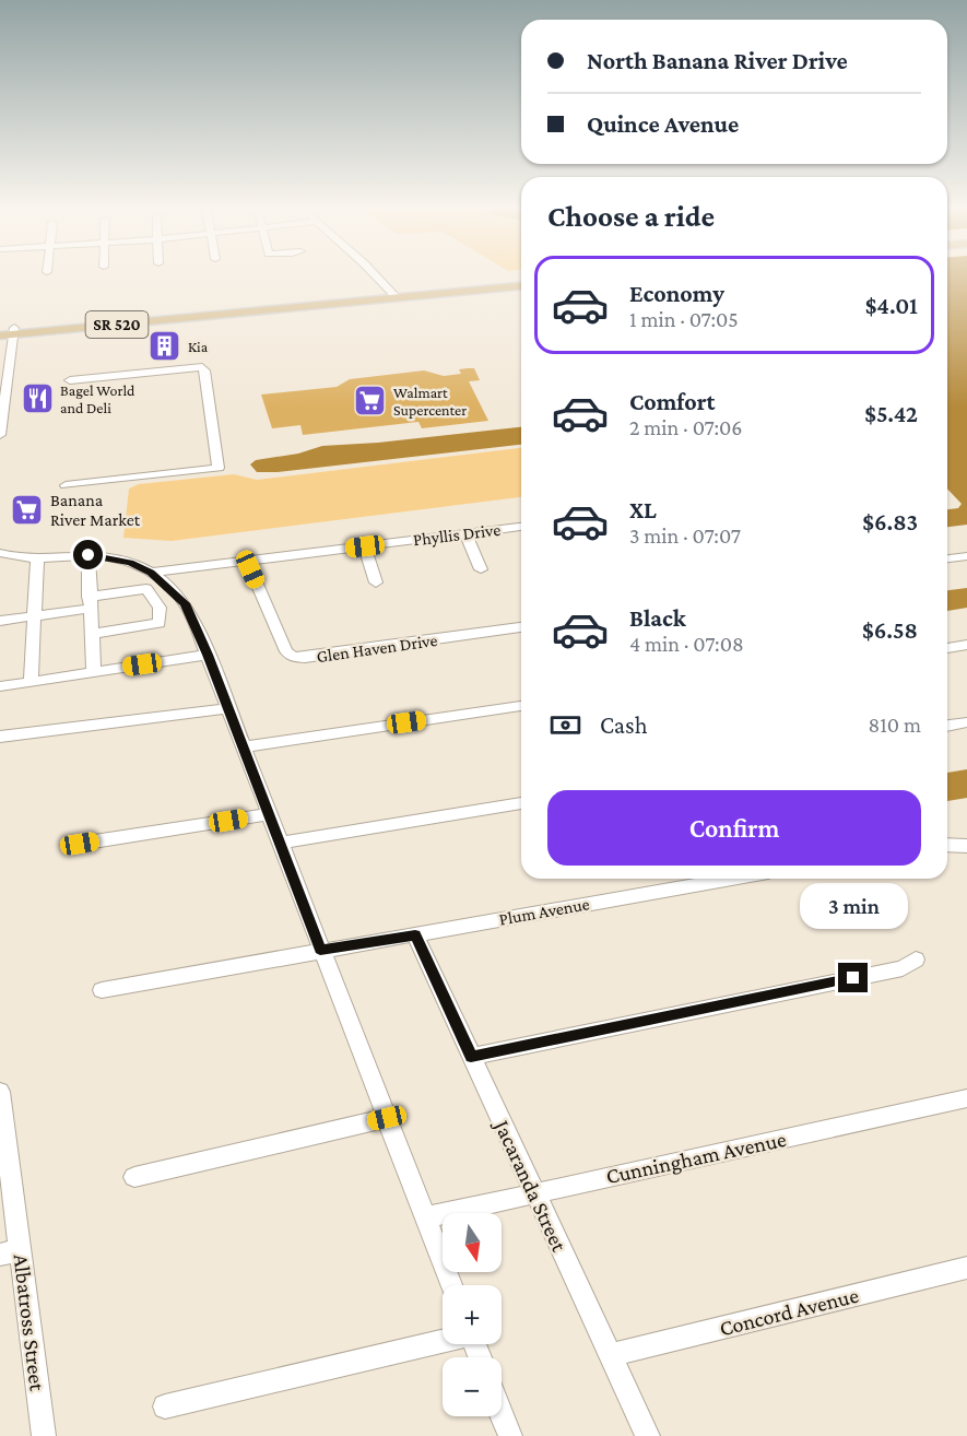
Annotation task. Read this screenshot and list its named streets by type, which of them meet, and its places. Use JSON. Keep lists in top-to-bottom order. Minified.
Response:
{"streets":{"main road":["SR 520"],"street":["Phyllis Drive","Glen Haven Drive","Plum Avenue","Cunningham Avenue","Jacaranda Street","Concord Avenue","Albatross Street"]},"crossings":[["Phyllis Drive","Glen Haven Drive"],["Plum Avenue","Jacaranda Street"],["Cunningham Avenue","Jacaranda Street"],["Jacaranda Street","Concord Avenue"]],"places":{"building":["Kia"],"restaurant":["Bagel World and Deli"],"supermarket":["Walmart Supercenter","Banana River Market"]},"north":"bottom","page":{"banner":["North Banana River Drive","Quince Avenue"],"heading":"Choose a ride","list":[{"name":"Economy","note":"1 min · 07:05","value":"$4.01"},{"name":"Comfort","note":"2 min · 07:06","value":"$5.42"},{"name":"XL","note":"3 min · 07:07","value":"$6.83"},{"name":"Black","note":"4 min · 07:08","value":"$6.58"}],"pay":["Cash","810 m"],"buttons":"Confirm","bubble":"3 min","map_buttons":["+","−"]}}
